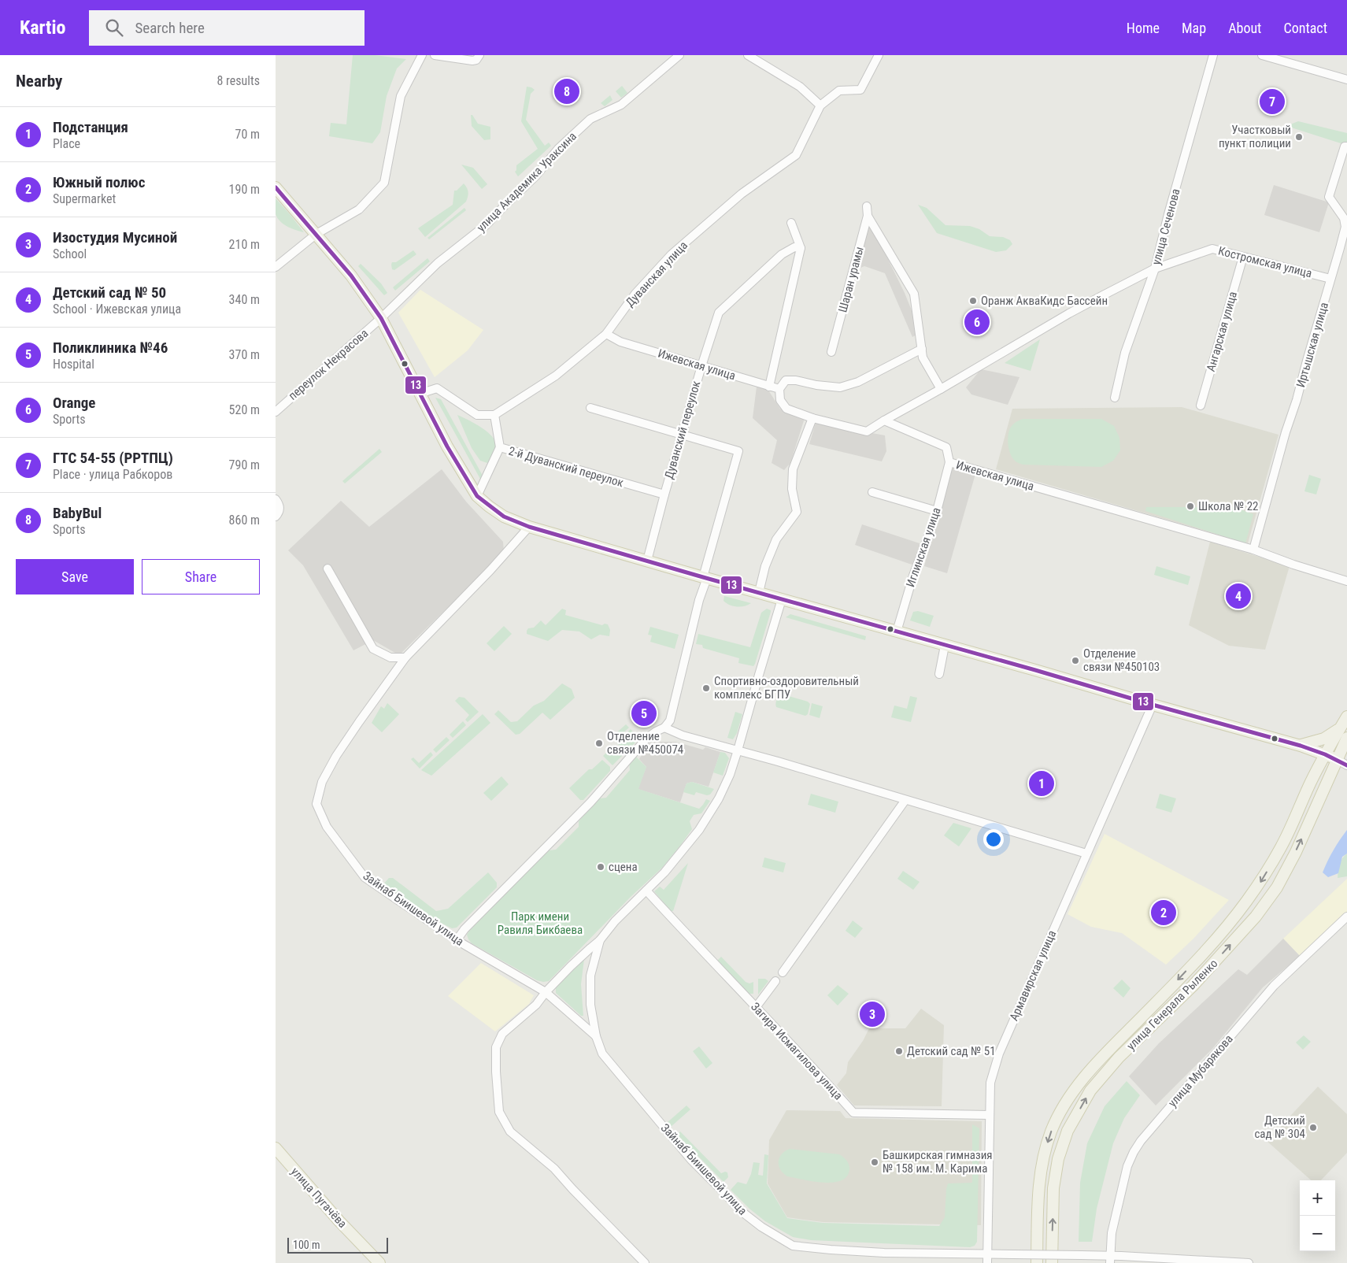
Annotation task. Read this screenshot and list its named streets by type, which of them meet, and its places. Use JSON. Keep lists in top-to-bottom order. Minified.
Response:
{"streets":{"main road":["улица Генерала Рыленко","улица Пугачёва"],"street":["улица Академика Ураксина","улица Сеченова","Костромская улица","Дуванская улица","Шаран урамы","Ангарская улица","Иртышская улица","переулок Некрасова","Ижевская улица","Дуванский переулок","2-й Дуванский переулок","Иглинская улица","Зайнаб Биишевой улица","Армавирская улица","Загира Исмагилова улица","улица Мубарякова"]},"crossings":[["улица Академика Ураксина","переулок Некрасова"],["улица Сеченова","Костромская улица"],["Костромская улица","Ангарская улица"],["Костромская улица","Иртышская улица"],["Костромская улица","Ижевская улица"],["Дуванская улица","Ижевская улица"],["Дуванская улица","2-й Дуванский переулок"],["Иртышская улица","Ижевская улица"],["Ижевская улица","Дуванский переулок"],["Ижевская улица","Иглинская улица"],["Дуванский переулок","2-й Дуванский переулок"],["Зайнаб Биишевой улица","Армавирская улица"],["Зайнаб Биишевой улица","Загира Исмагилова улица"],["Зайнаб Биишевой улица","улица Мубарякова"],["Армавирская улица","Загира Исмагилова улица"]],"parks":["Парк имени Равиля Бикбаева"],"places":["Участковый пункт полиции","Оранж АкваКидс Бассейн","Школа № 22","Отделение связи №450103","Спортивно-оздоровительный комплекс БГПУ","Отделение связи №450074","сцена","Детский сад № 51","Детский сад № 304","Башкирская гимназия № 158 им. М. Карима"],"lines":["transit line 13"],"scale_bar":"100 m","page":{"header":"Kartio","search":"Search here","nav":["Home","Map","About","Contact"],"heading":["Nearby","8 results"],"pins":["8","7","6","4","5","1","2","3"],"list":[{"mark":"1","name":"Подстанция","note":"Place","value":"70 m"},{"mark":"2","name":"Южный полюс","note":"Supermarket","value":"190 m"},{"mark":"3","name":"Изостудия Мусиной","note":"School","value":"210 m"},{"mark":"4","name":"Детский сад № 50","note":"School · Ижевская улица","value":"340 m"},{"mark":"5","name":"Поликлиника №46","note":"Hospital","value":"370 m"},{"mark":"6","name":"Orange","note":"Sports","value":"520 m"},{"mark":"7","name":"ГТС 54-55 (РРТПЦ)","note":"Place · улица Рабкоров","value":"790 m"},{"mark":"8","name":"BabyBul","note":"Sports","value":"860 m"}],"buttons":["Save","Share"],"map_buttons":["+","−"],"scale":"100 m"}}
